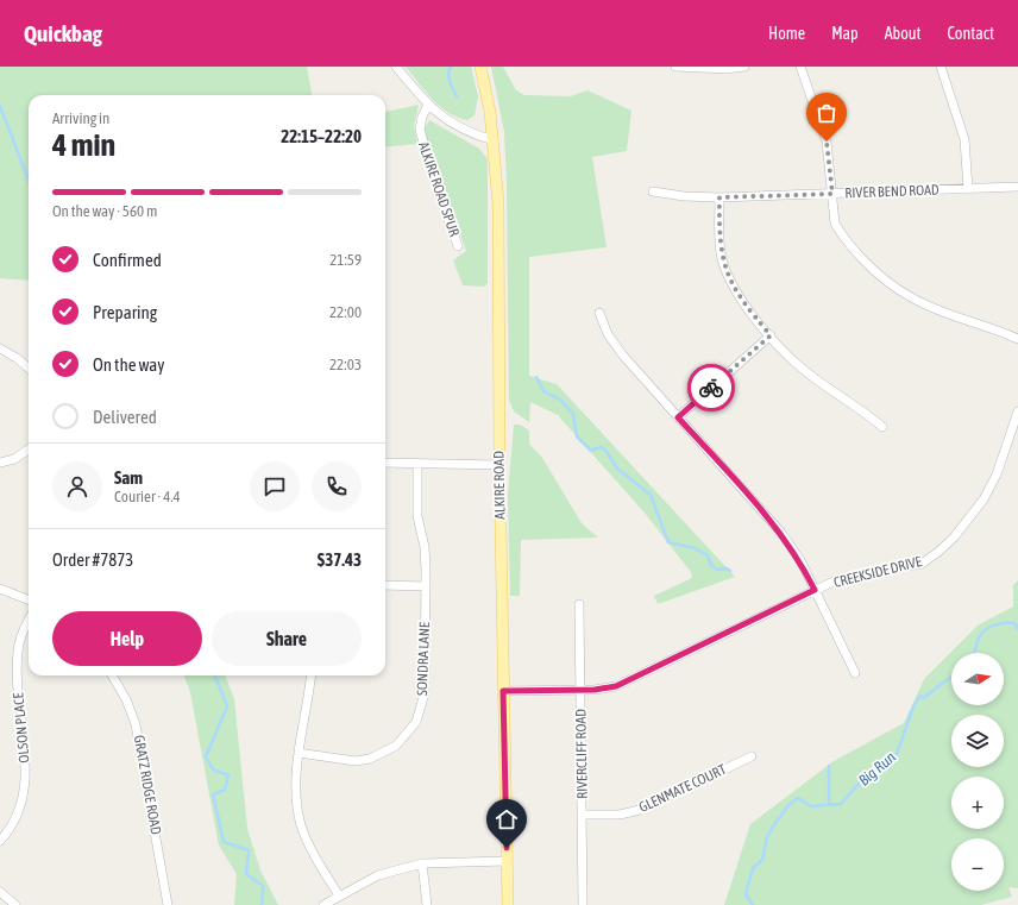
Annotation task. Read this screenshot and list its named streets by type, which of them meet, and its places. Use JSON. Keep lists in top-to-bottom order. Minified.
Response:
{"streets":{"main road":["ALKIRE ROAD"],"street":["ALKIRE ROAD SPUR","RIVER BEND ROAD","CREEKSIDE DRIVE","SONDRA LANE","OLSON PLACE","RIVERCLIFF ROAD","GRATZ RIDGE ROAD","GLENMATE COURT"]},"crossings":[["ALKIRE ROAD","CREEKSIDE DRIVE"],["CREEKSIDE DRIVE","RIVERCLIFF ROAD"],["RIVERCLIFF ROAD","GLENMATE COURT"]],"water":["Big Run"],"north":"right","page":{"header":"Quickbag","nav":["Home","Map","About","Contact"],"heading":["4 min","Arriving in","22:15–22:20"],"panel":["Sam","Courier · 4.4","Order #7873","$37.43"],"bar":"On the way · 560 m","list":[["Confirmed","21:59"],["Preparing","22:00"],["On the way","22:03"],"Delivered"],"buttons":["Help","Share"],"map_buttons":["+","−"]}}
